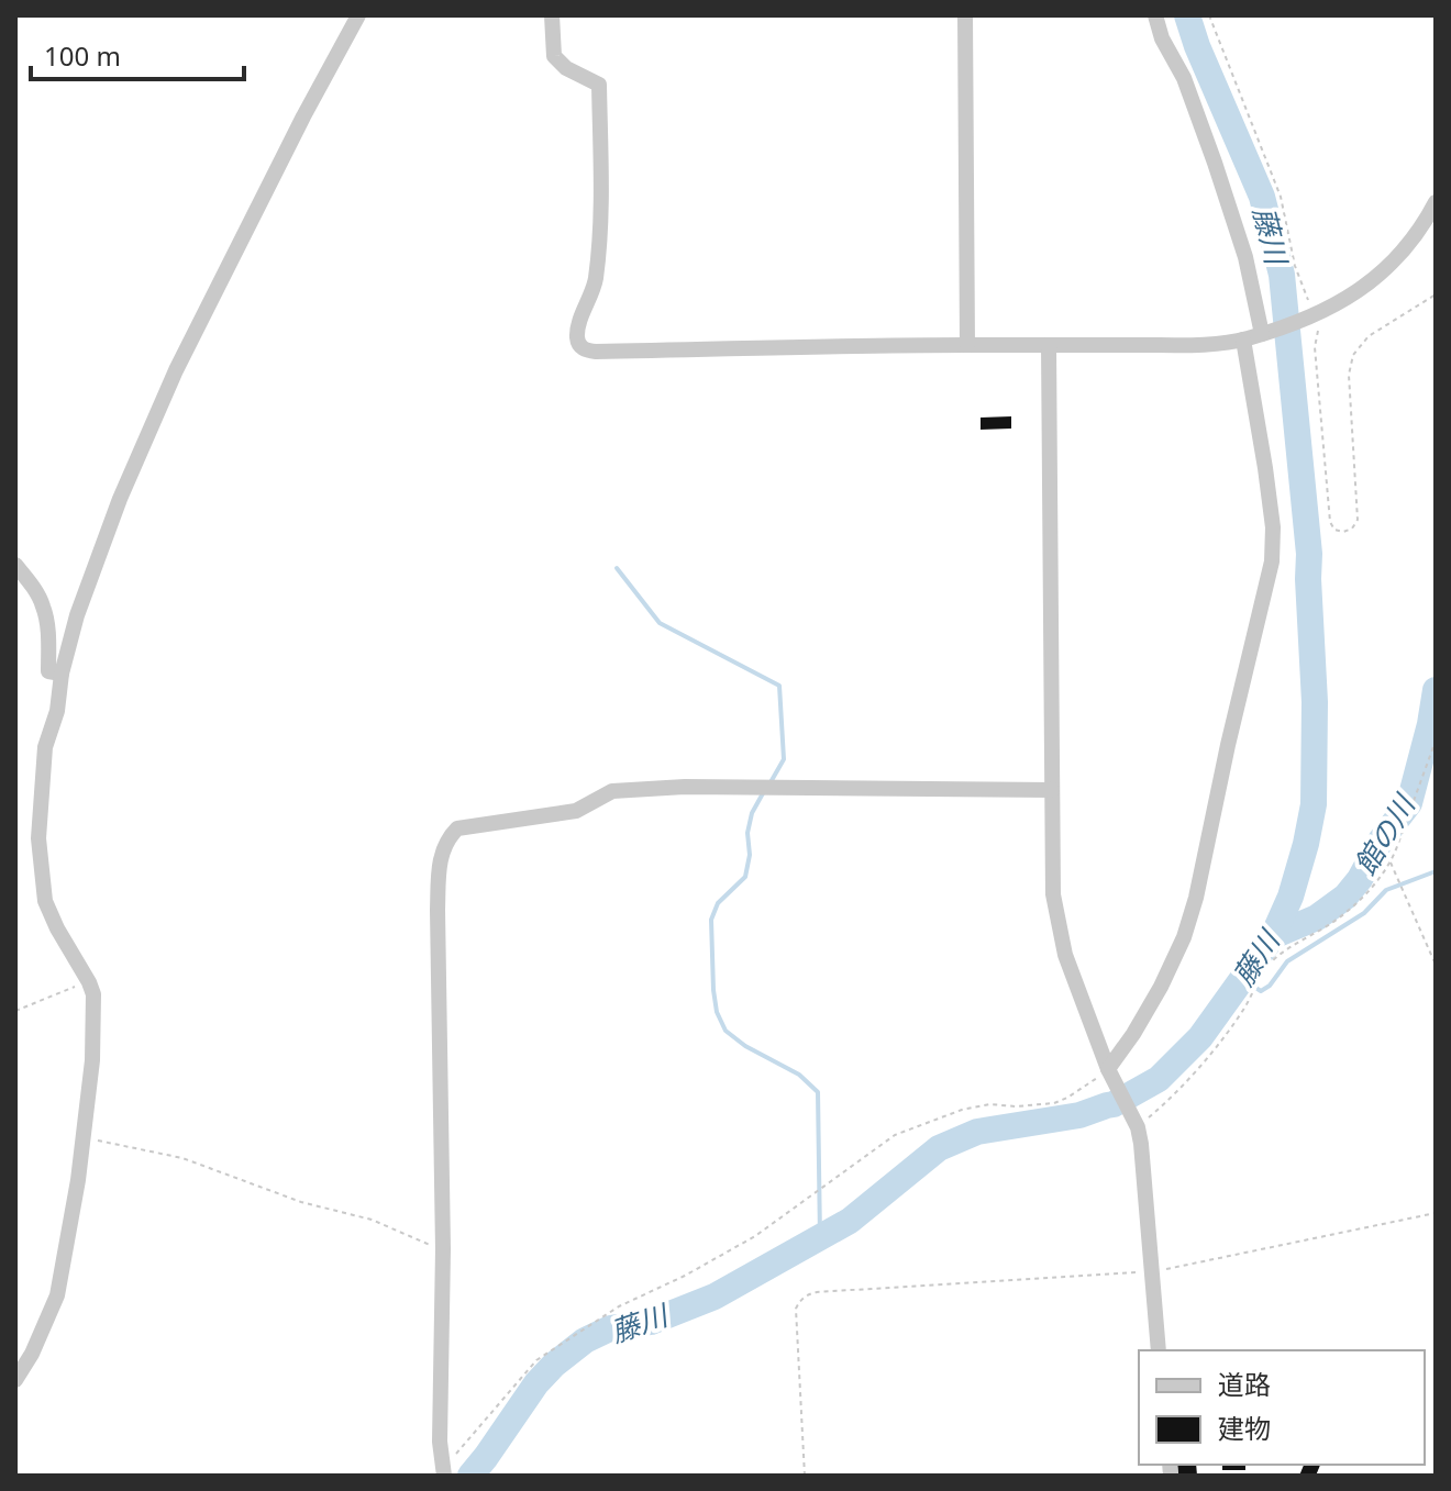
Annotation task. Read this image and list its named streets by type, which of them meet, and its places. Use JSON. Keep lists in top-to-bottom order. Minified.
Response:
{"water":["藤川","館の川"],"legend":["道路","建物"],"scale_bar":"100 m"}
